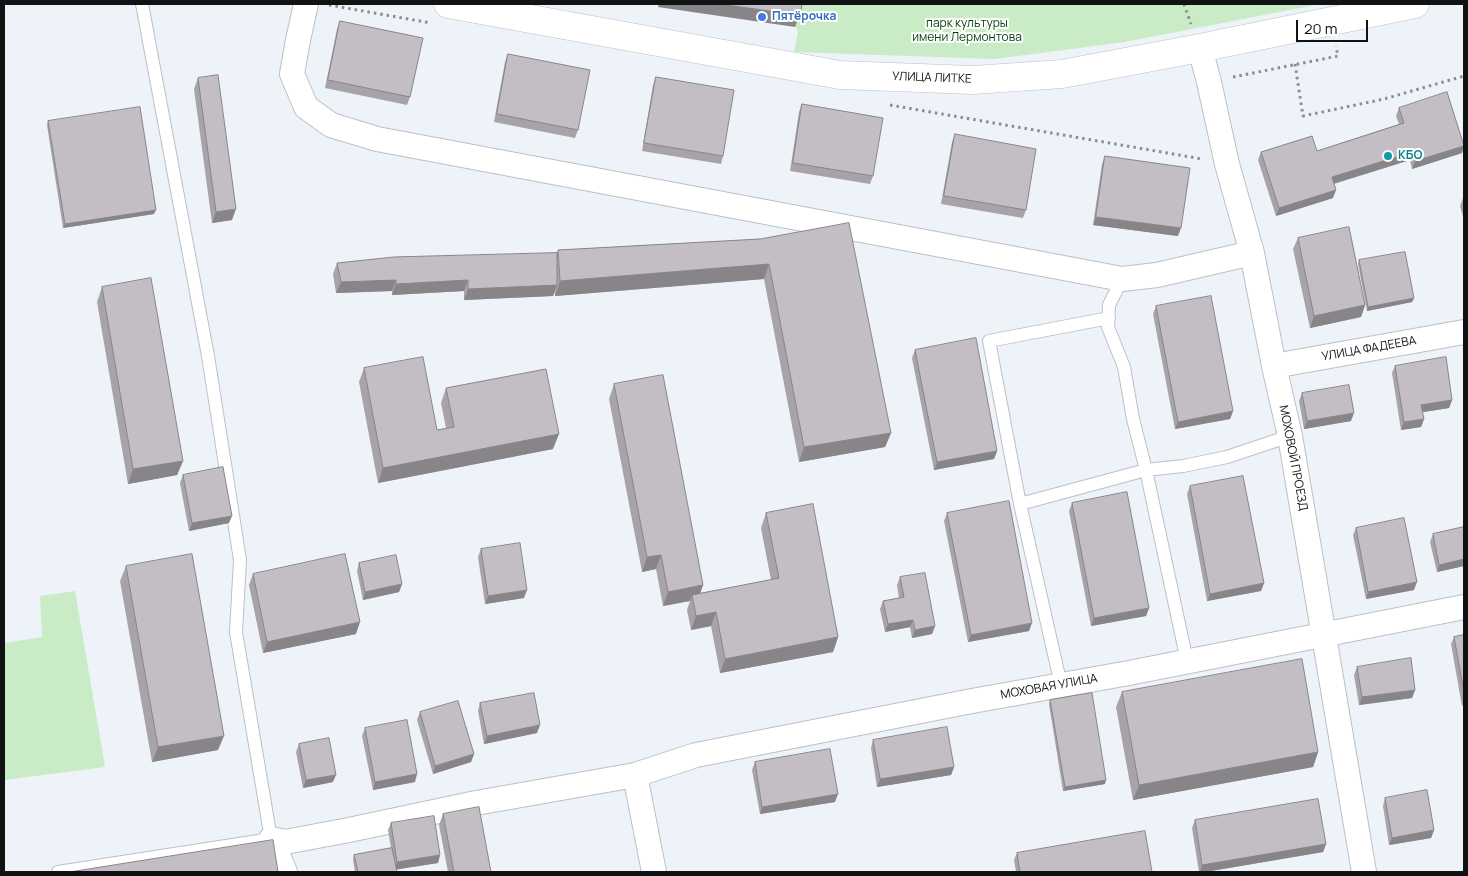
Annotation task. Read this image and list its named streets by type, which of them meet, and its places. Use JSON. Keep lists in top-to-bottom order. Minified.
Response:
{"streets":{"main road":["УЛИЦА ЛИТКЕ"],"street":["УЛИЦА ФАДЕЕВА","МОХОВОЙ ПРОЕЗД","МОХОВАЯ УЛИЦА"]},"crossings":[["УЛИЦА ЛИТКЕ","МОХОВОЙ ПРОЕЗД"],["УЛИЦА ФАДЕЕВА","МОХОВОЙ ПРОЕЗД"],["МОХОВОЙ ПРОЕЗД","МОХОВАЯ УЛИЦА"]],"parks":["парк культуры имени Лермонтова"],"places":["Пятёрочка","КБО"],"scale_bar":"20 m"}
